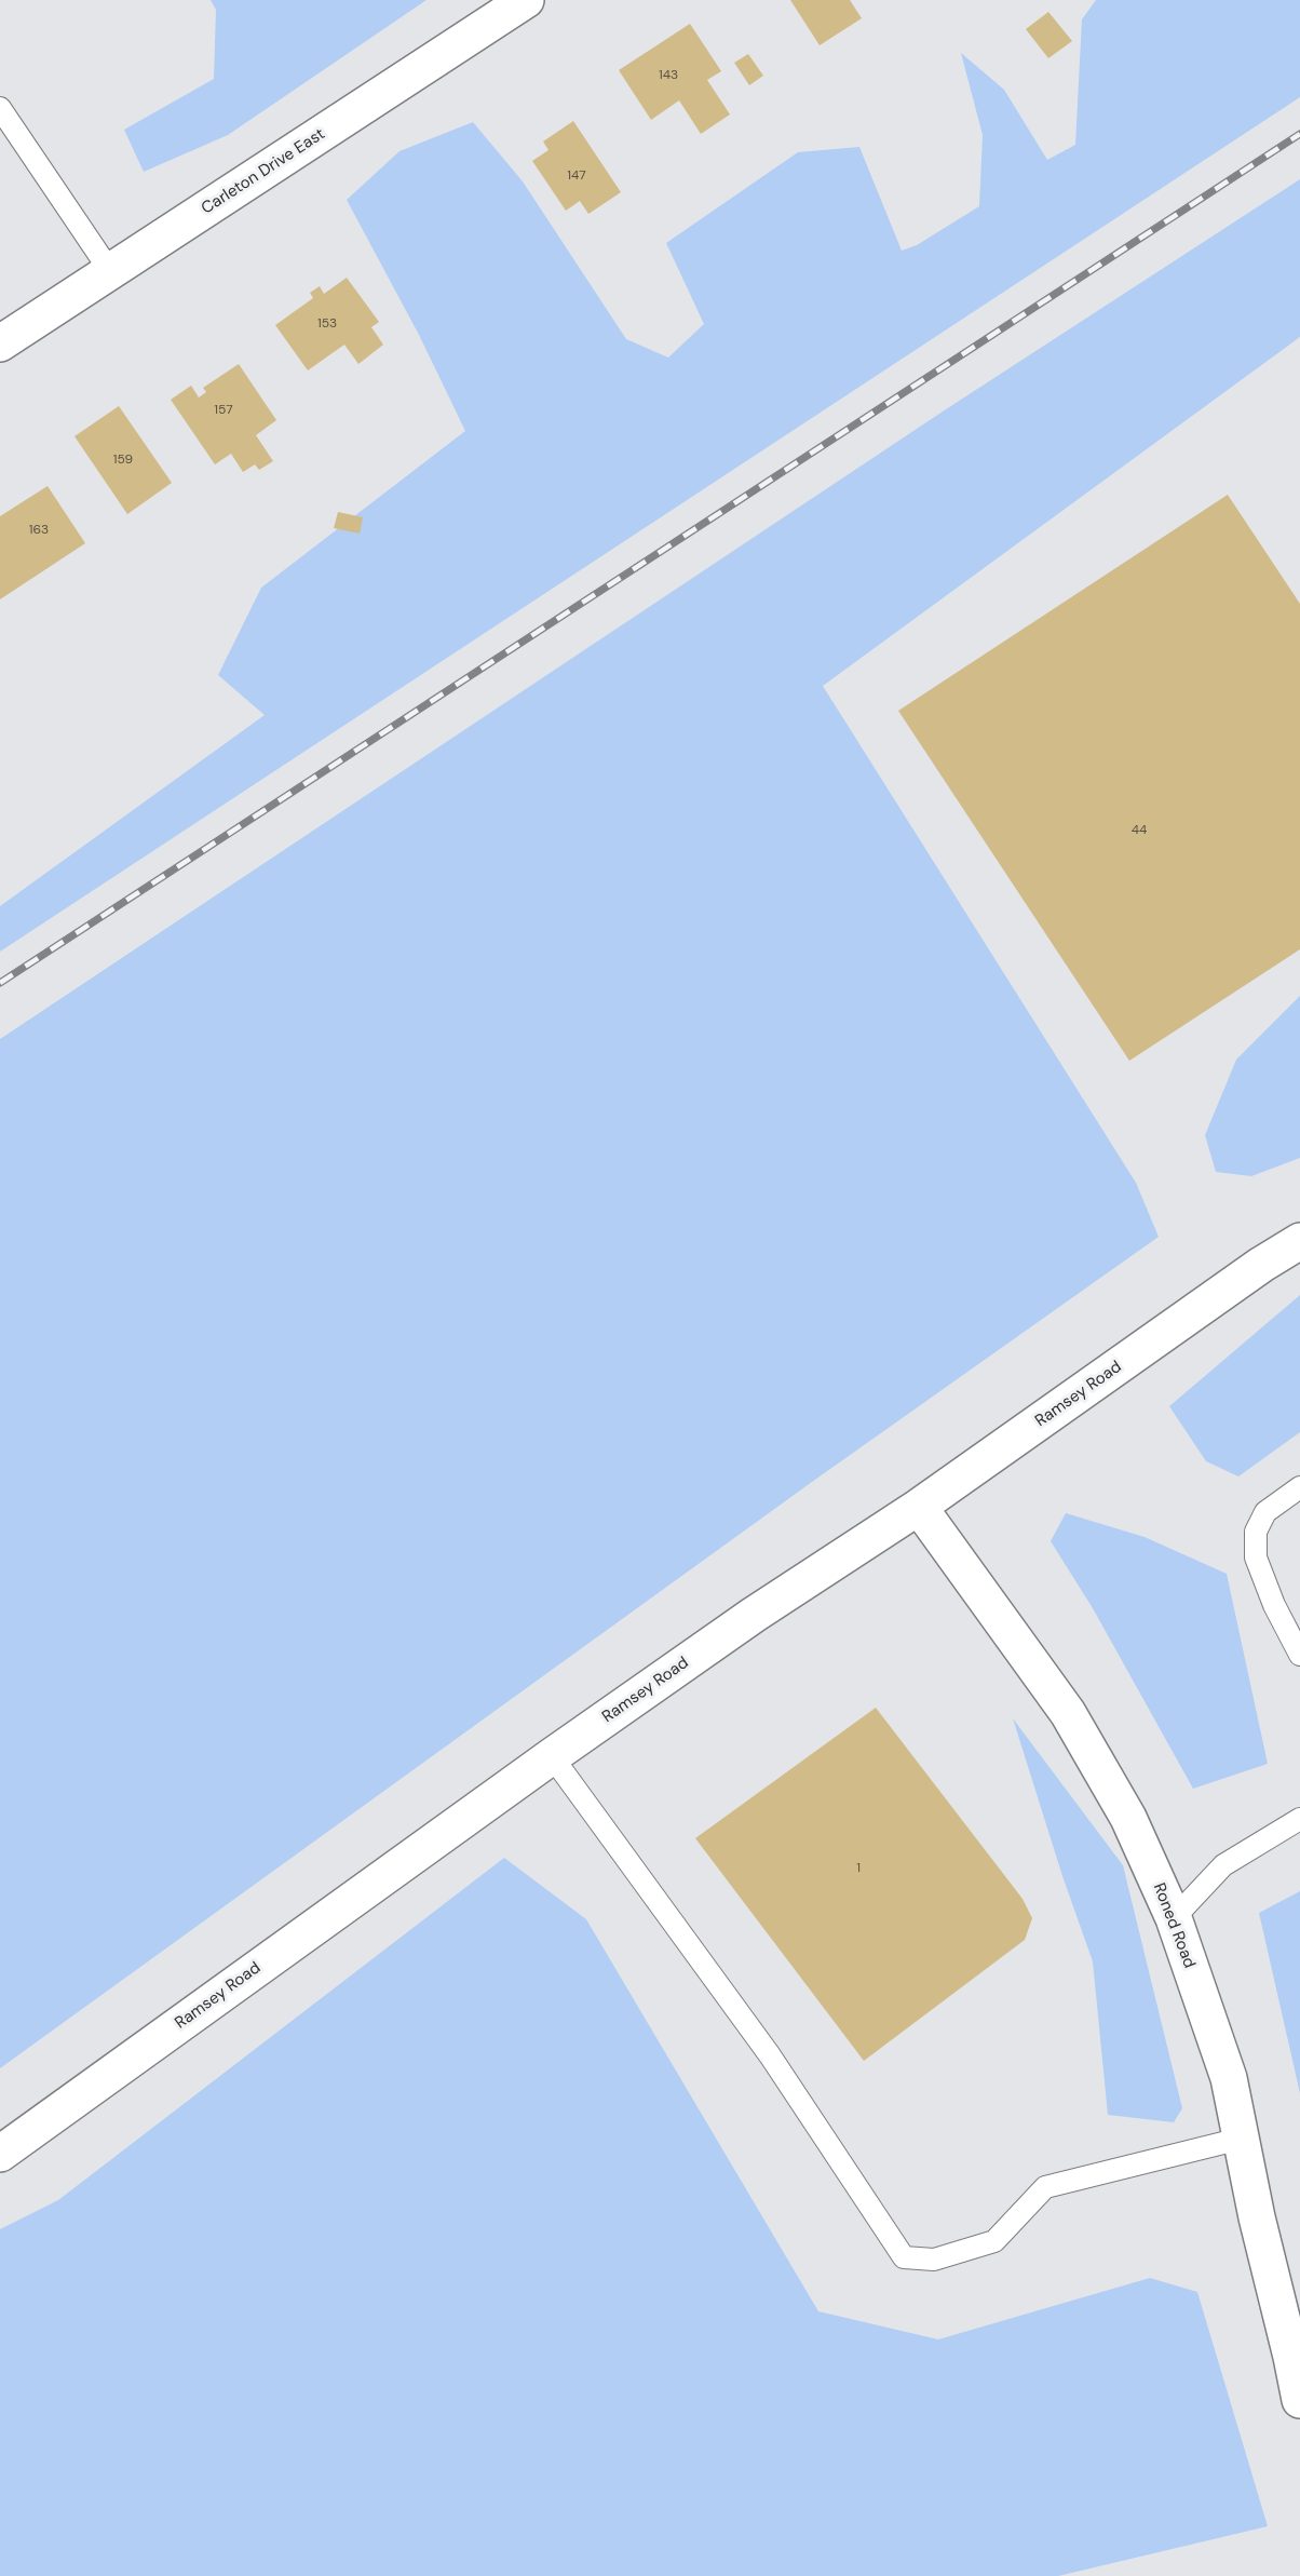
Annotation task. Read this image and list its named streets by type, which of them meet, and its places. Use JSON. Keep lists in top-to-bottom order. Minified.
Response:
{"streets":{"street":["Carleton Drive East","Ramsey Road","Roned Road"]},"crossings":[["Ramsey Road","Roned Road"]],"house_numbers":["143","147","153","157","159","163","44","1"]}
